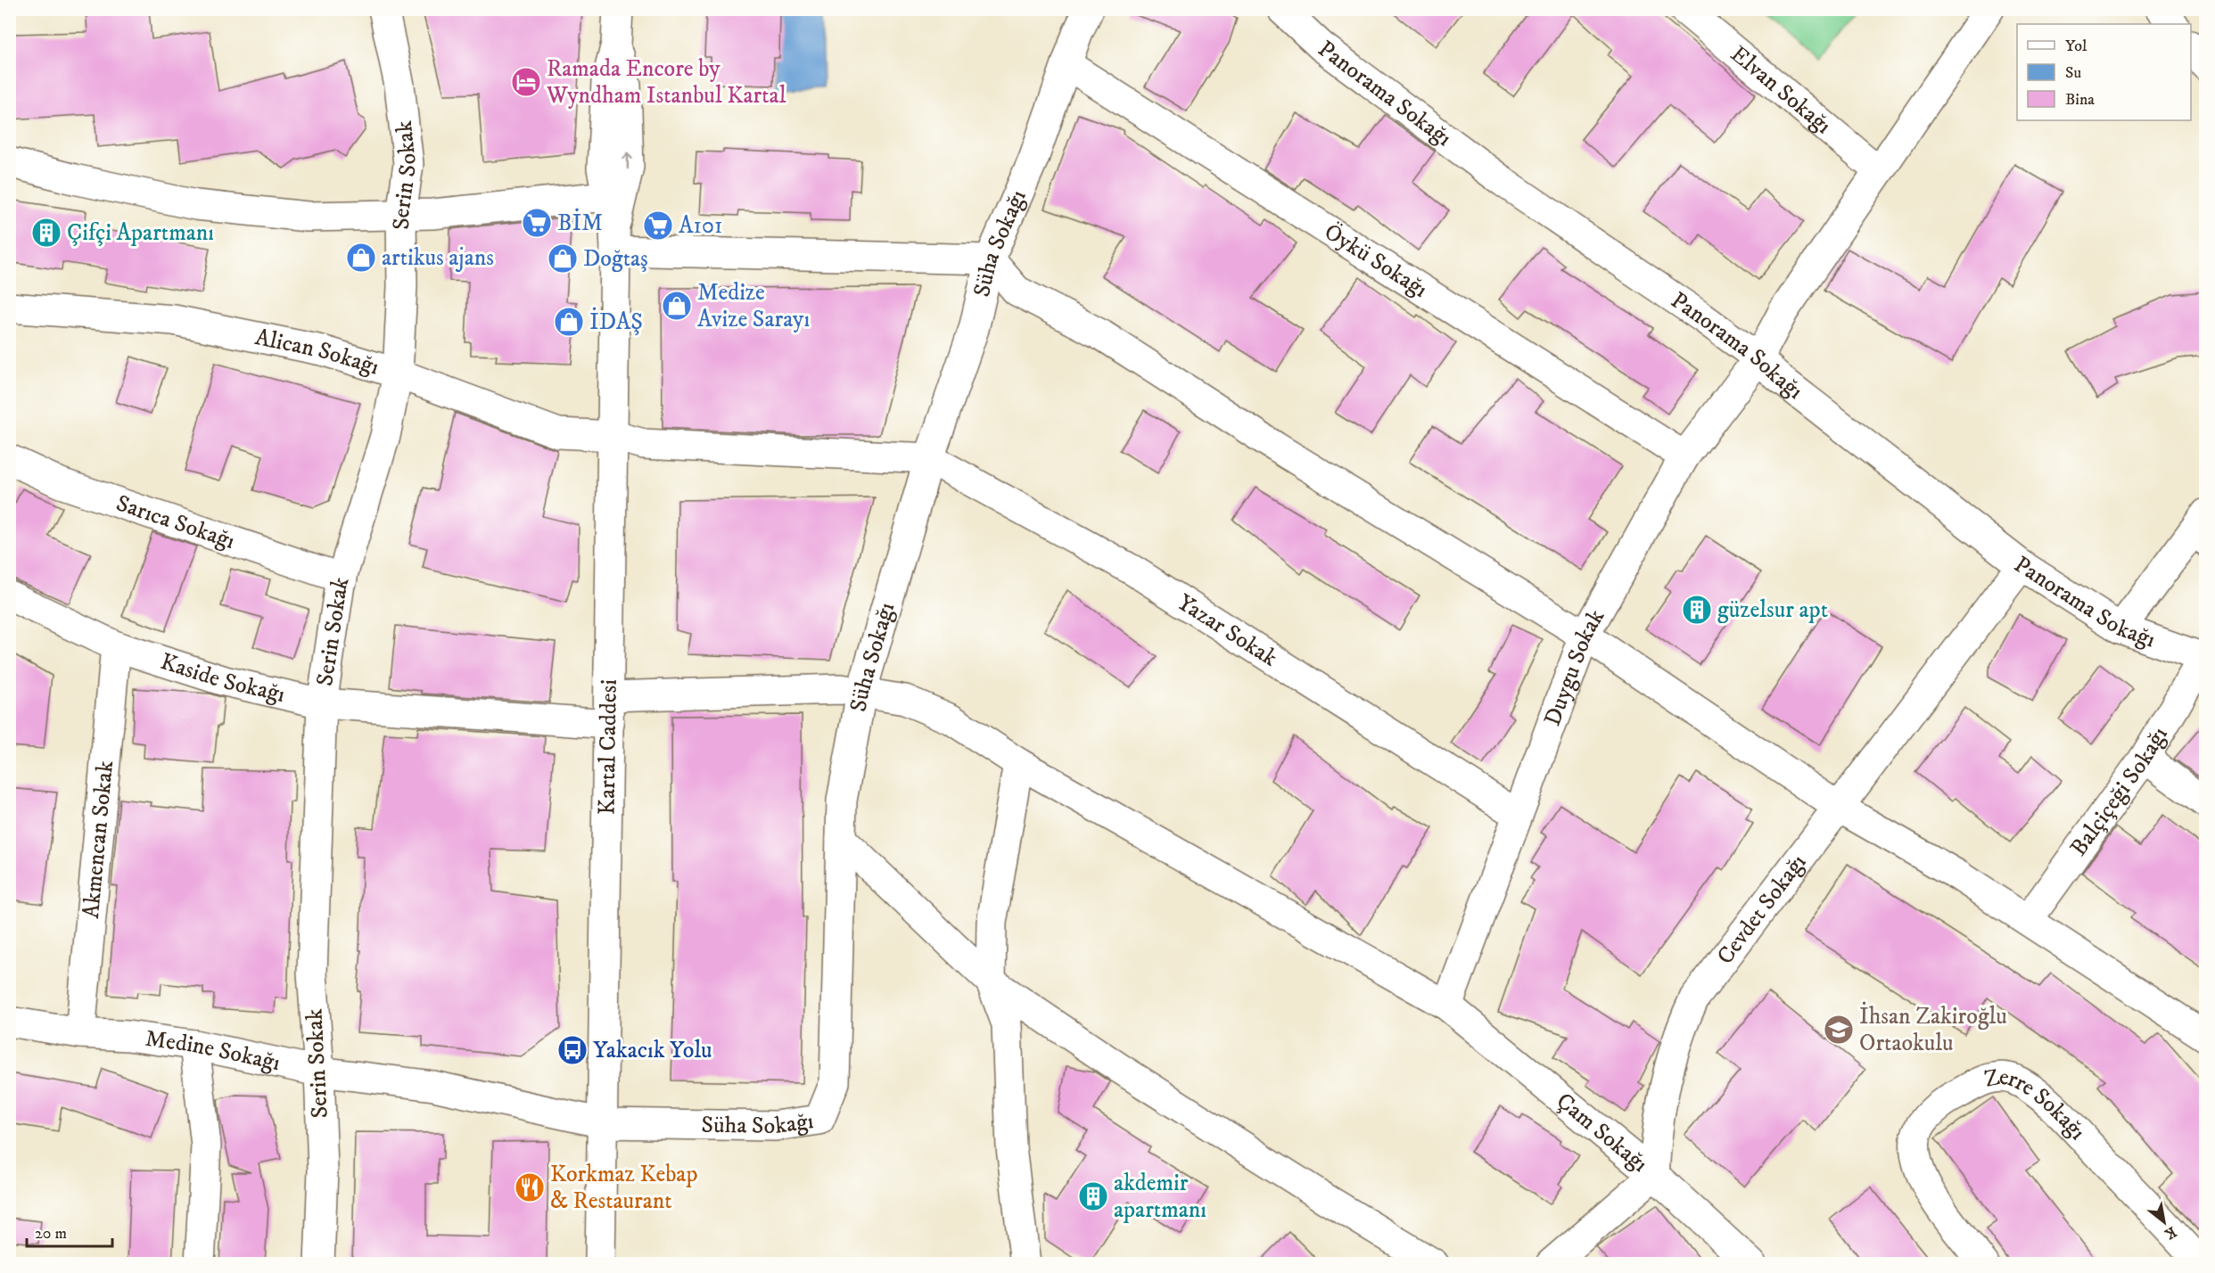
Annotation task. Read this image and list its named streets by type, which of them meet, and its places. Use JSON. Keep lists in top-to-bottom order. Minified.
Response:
{"streets":{"street":["Elvan Sokağı","Panorama Sokağı","Serin Sokak","Süha Sokağı","Öykü Sokağı","Alican Sokağı","Sarıca Sokağı","Yazar Sokak","Duygu Sokak","Kaside Sokağı","Kartal Caddesi","Balçiçeği Sokağı","Akmencan Sokak","Cevdet Sokağı","Medine Sokağı","Zerre Sokağı","Çam Sokağı"]},"crossings":[["Elvan Sokağı","Duygu Sokak"],["Panorama Sokağı","Duygu Sokak"],["Panorama Sokağı","Balçiçeği Sokağı"],["Panorama Sokağı","Cevdet Sokağı"],["Serin Sokak","Alican Sokağı"],["Serin Sokak","Sarıca Sokağı"],["Serin Sokak","Kaside Sokağı"],["Serin Sokak","Medine Sokağı"],["Süha Sokağı","Öykü Sokağı"],["Süha Sokağı","Alican Sokağı"],["Süha Sokağı","Yazar Sokak"],["Süha Sokağı","Kaside Sokağı"],["Süha Sokağı","Kartal Caddesi"],["Süha Sokağı","Medine Sokağı"],["Öykü Sokağı","Duygu Sokak"],["Alican Sokağı","Yazar Sokak"],["Alican Sokağı","Kartal Caddesi"],["Yazar Sokak","Duygu Sokak"],["Duygu Sokak","Çam Sokağı"],["Kaside Sokağı","Kartal Caddesi"],["Kaside Sokağı","Akmencan Sokak"],["Kaside Sokağı","Çam Sokağı"],["Kartal Caddesi","Medine Sokağı"],["Akmencan Sokak","Medine Sokağı"],["Cevdet Sokağı","Çam Sokağı"]],"places":{"hotel":["Ramada Encore by Wyndham Istanbul Kartal"],"supermarket":["BİM","A101"],"building":["Çifçi Apartmanı","güzelsur apt","akdemir apartmanı"],"shop":["artikus ajans","Doğtaş","Medize Avize Sarayı","İDAŞ"],"school or university":["İhsan Zakiroğlu Ortaokulu"],"bus stop":["Yakacık Yolu"],"restaurant":["Korkmaz Kebap & Restaurant"]},"legend":["Yol","Su","Bina"],"scale_bar":"20 m","north":"bottom right"}
